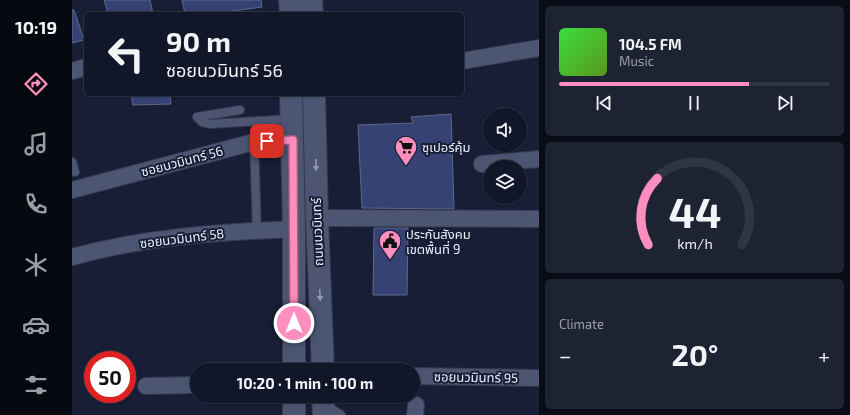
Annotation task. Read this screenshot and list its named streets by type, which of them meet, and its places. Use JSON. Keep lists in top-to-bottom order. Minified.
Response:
{"streets":{"main road":["ถนนนวมินทร์"],"street":["ซอยนวมินทร์ 56","ซอยนวมินทร์ 58","ซอยนวมินทร์ 95"]},"crossings":[["ซอยนวมินทร์ 56","ถนนนวมินทร์"],["ถนนนวมินทร์","ซอยนวมินทร์ 58"]],"places":{"supermarket":["ซุเปอร์คุ้ม"],"public building":["ประกันสังคม เขตพื้นที่ 9"]},"page":{"tabs":"10:19","turn":["90 m","ซอยนวมินทร์ 56"],"song":["104.5 FM","Music"],"tile":"Climate","heat":["−","20°","+"],"limit":"50","trip":"10:20 · 1 min · 100 m","gauge":["44","km/h"]}}
